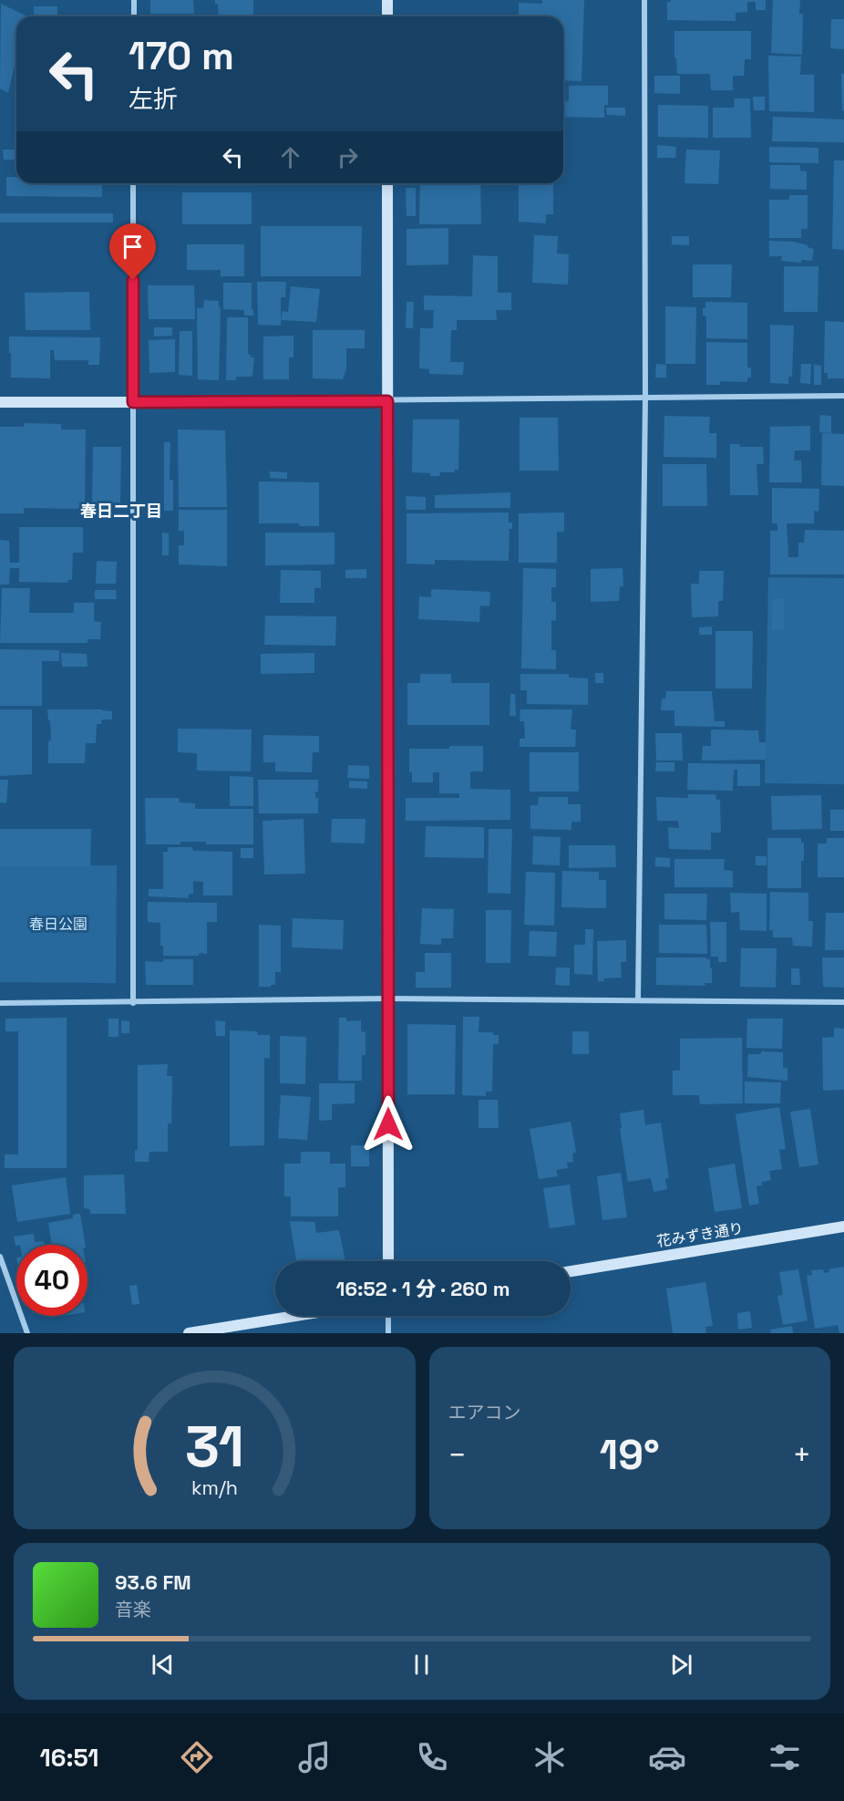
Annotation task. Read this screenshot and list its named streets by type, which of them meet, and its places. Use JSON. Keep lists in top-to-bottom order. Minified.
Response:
{"streets":{"street":["花みずき通り"]},"districts":["春日二丁目"],"parks":["春日公園"],"page":{"turn":["170 m","左折"],"limit":"40","trip":"16:52 · 1 分 · 260 m","tile":"エアコン","heat":["−","19°","+"],"song":["93.6 FM","音楽"],"tabs":"16:51","gauge":["31","km/h"]}}
